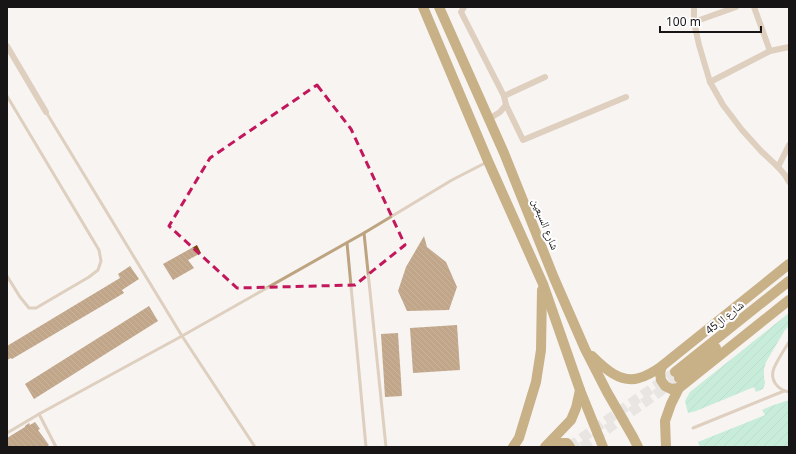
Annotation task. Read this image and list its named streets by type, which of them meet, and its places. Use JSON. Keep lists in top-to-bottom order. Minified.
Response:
{"streets":{"main road":["شارع السبعين","شارع ال45"]},"scale_bar":"100 m"}
